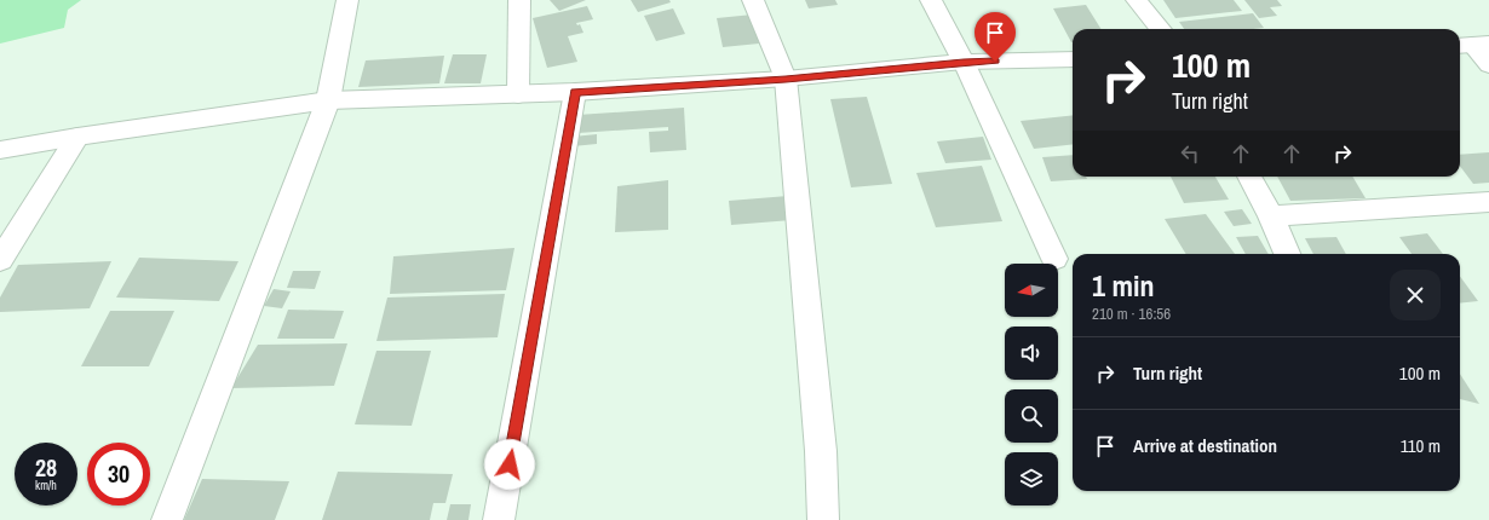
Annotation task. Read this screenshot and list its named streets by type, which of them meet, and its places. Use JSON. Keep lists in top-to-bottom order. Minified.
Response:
{"north":"left","page":{"turn":["100 m","Turn right"],"heading":["1 min","210 m · 16:56"],"list":[{"name":"Turn right","value":"100 m"},{"name":"Arrive at destination","value":"110 m"}],"speed":"28 km/h","limit":"30"}}
